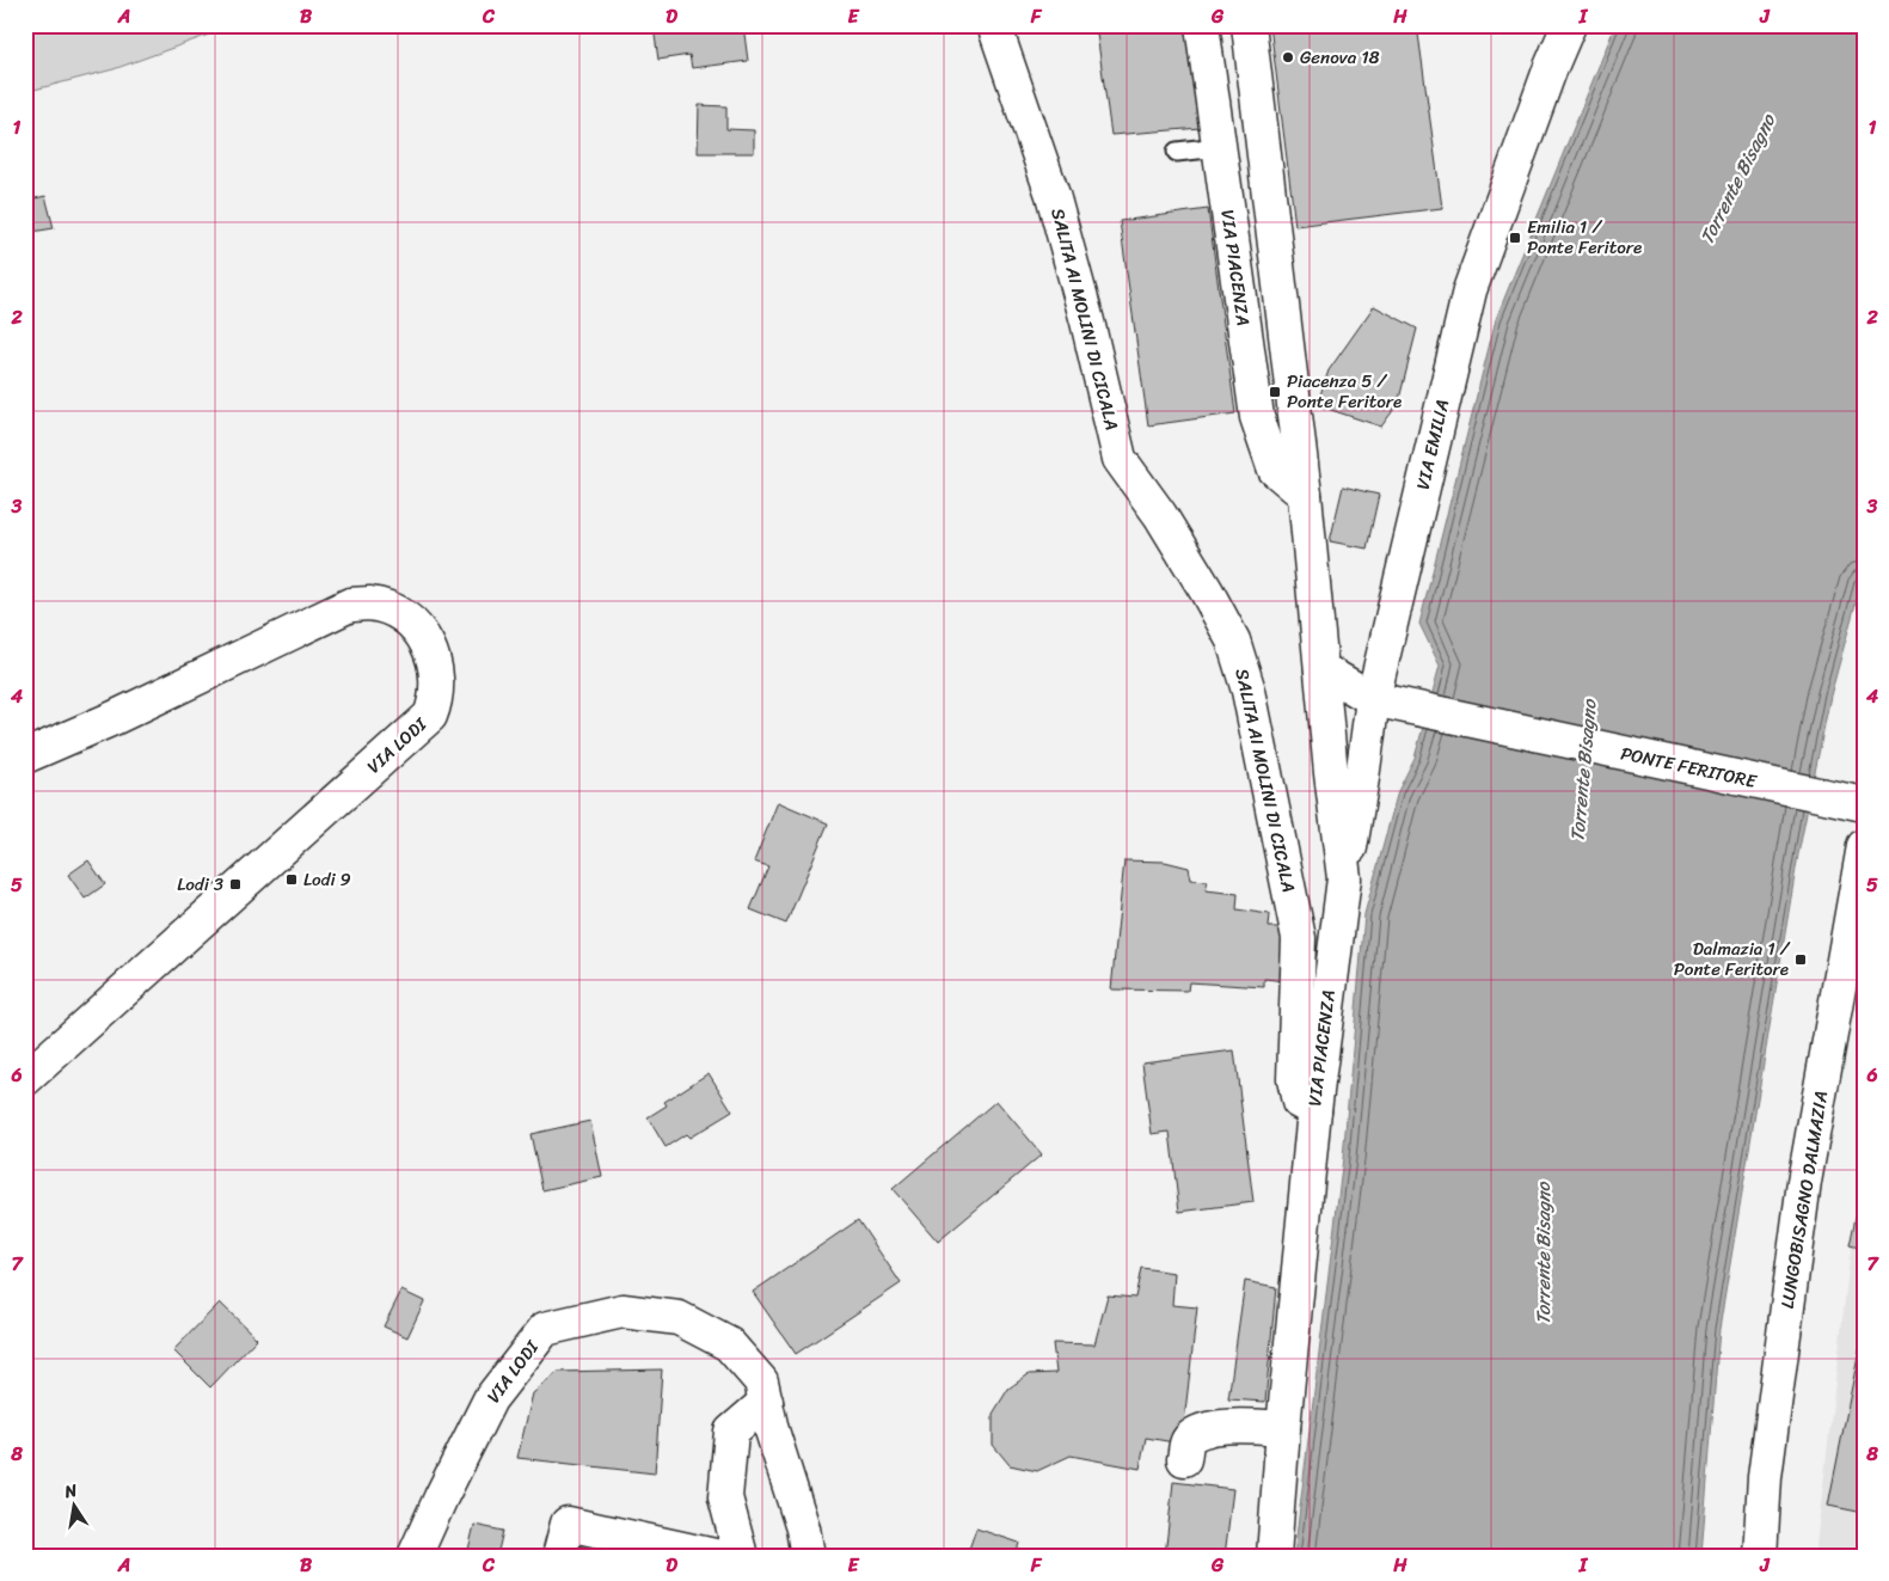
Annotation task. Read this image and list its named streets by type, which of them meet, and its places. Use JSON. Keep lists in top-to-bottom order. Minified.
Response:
{"streets":{"street":["VIA PIACENZA","SALITA AI MOLINI DI CICALA","VIA EMILIA","VIA LODI","PONTE FERITORE","LUNGOBISAGNO DALMAZIA"]},"crossings":[["VIA PIACENZA","SALITA AI MOLINI DI CICALA"],["VIA PIACENZA","VIA EMILIA"],["VIA EMILIA","PONTE FERITORE"]],"water":["Torrente Bisagno"],"places":{"other":["Genova 18"],"transit":["Emilia 1 / Ponte Feritore","Piacenza 5 / Ponte Feritore","Lodi 9","Lodi 3","Dalmazia 1 / Ponte Feritore"]},"north":"top","grid":{"columns":["A","B","C","D","E","F","G","H","I","J"],"rows":["1","2","3","4","5","6","7","8"]}}
